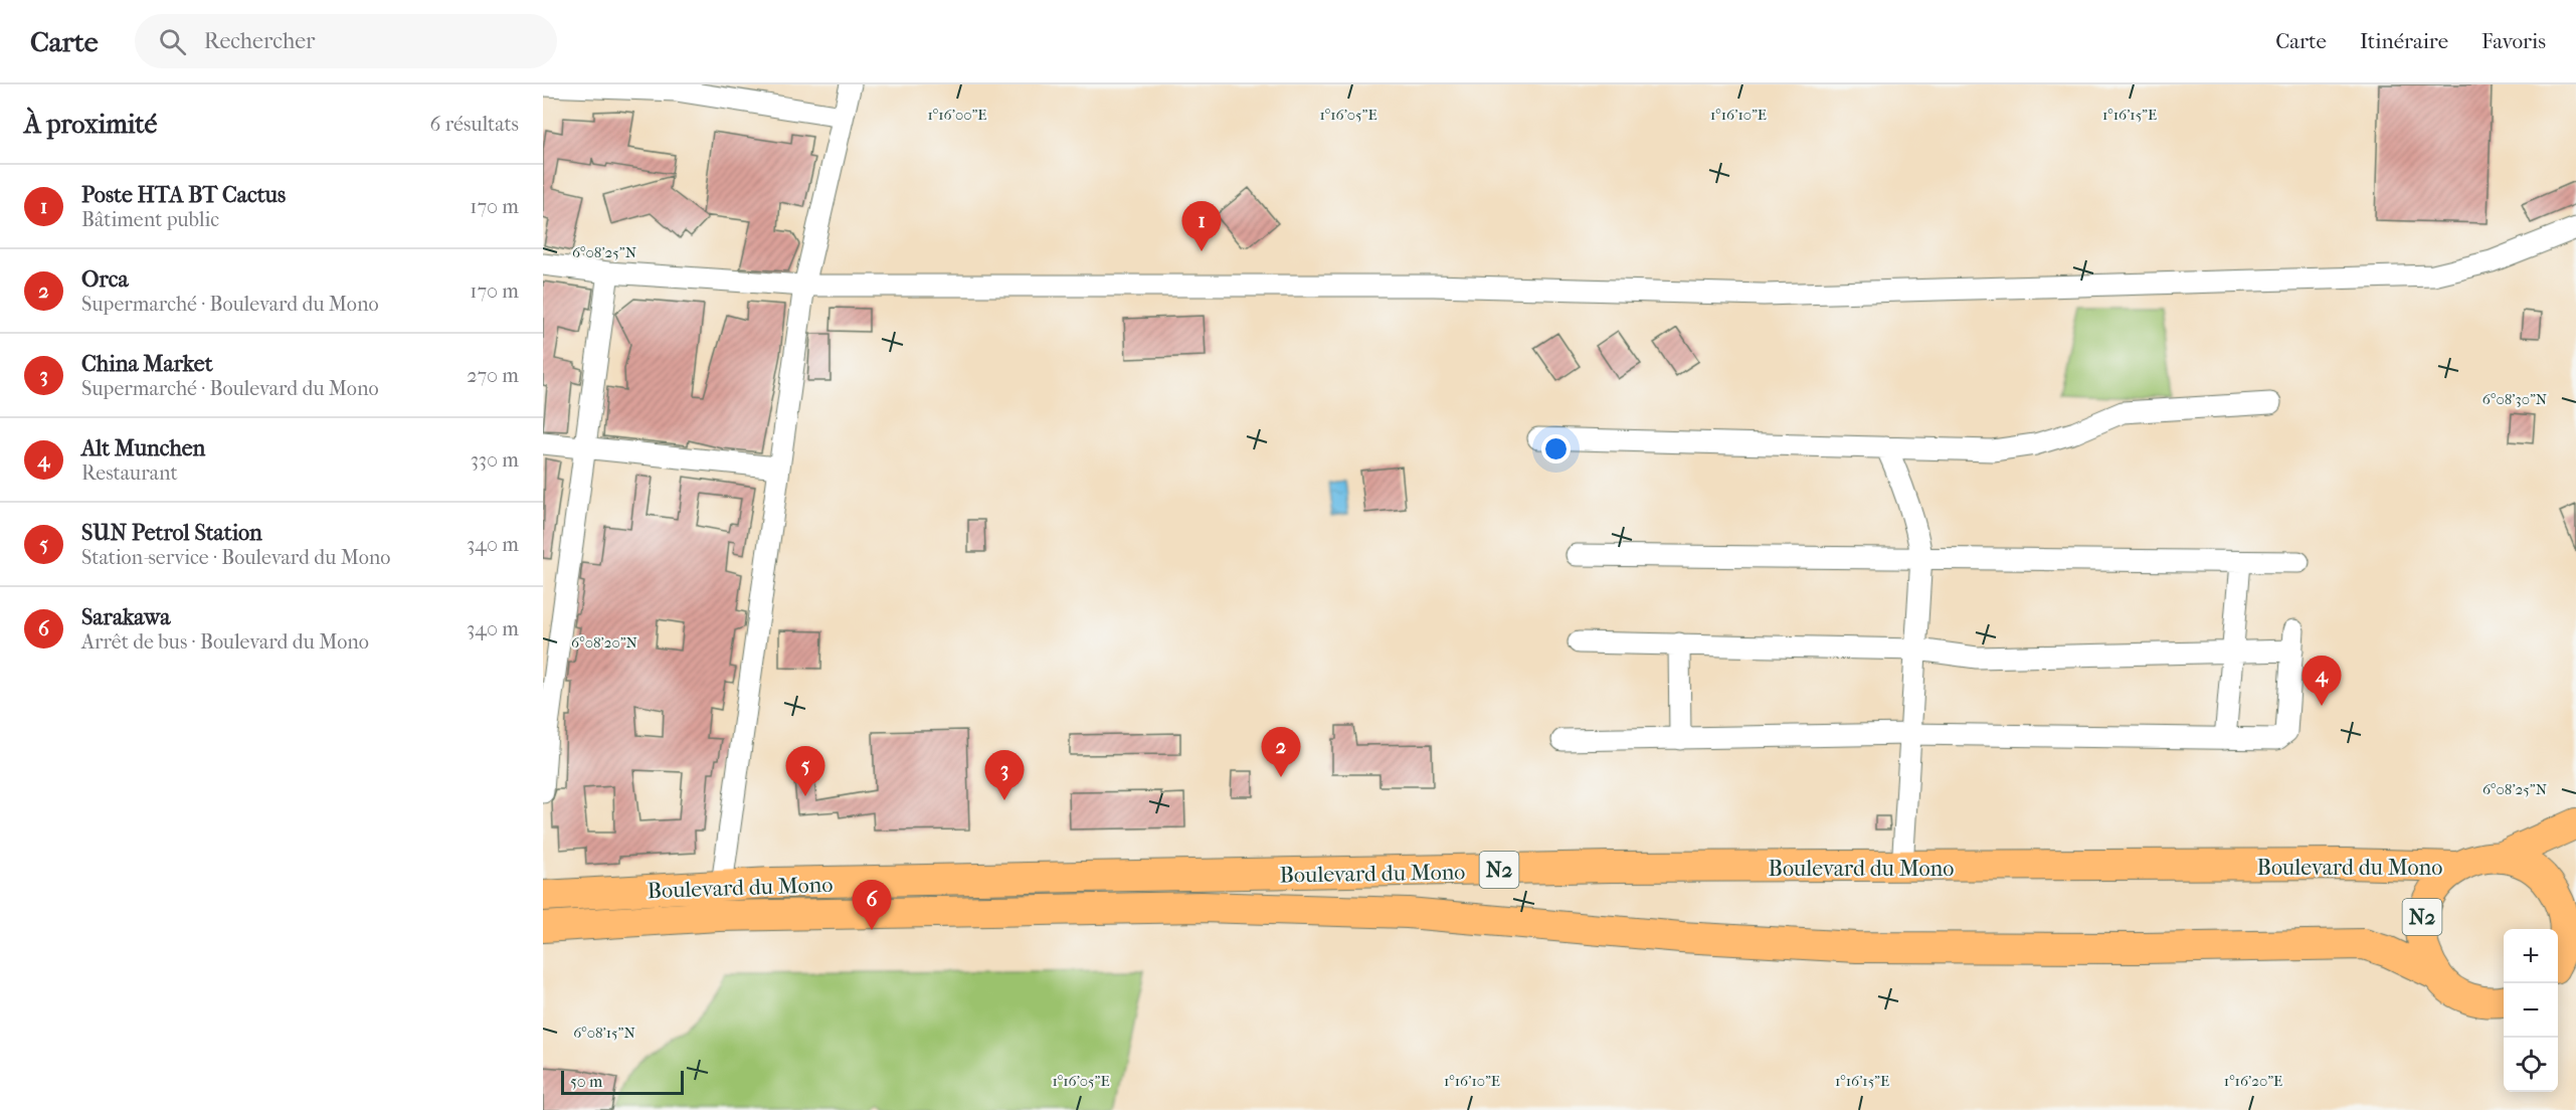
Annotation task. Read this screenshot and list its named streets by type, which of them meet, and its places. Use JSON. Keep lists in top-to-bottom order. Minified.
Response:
{"streets":{"highway":["Boulevard du Mono","N2"]},"crossings":[["Boulevard du Mono","N2"]],"scale_bar":"50 m","page":{"header":"Carte","search":"Rechercher","nav":["Carte","Itinéraire","Favoris"],"heading":["À proximité","6 résultats"],"list":[{"mark":"1","name":"Poste HTA BT Cactus","note":"Bâtiment public","value":"170 m"},{"mark":"2","name":"Orca","note":"Supermarché · Boulevard du Mono","value":"170 m"},{"mark":"3","name":"China Market","note":"Supermarché · Boulevard du Mono","value":"270 m"},{"mark":"4","name":"Alt Munchen","note":"Restaurant","value":"330 m"},{"mark":"5","name":"SUN Petrol Station","note":"Station-service · Boulevard du Mono","value":"340 m"},{"mark":"6","name":"Sarakawa","note":"Arrêt de bus · Boulevard du Mono","value":"340 m"}],"pins":["1","4","2","5","3","6"],"map_buttons":["+","−"],"scale":"50 m"},"coordinates":["1°16'00\"E","1°16'05\"E","1°16'10\"E","1°16'15\"E","6°08'25\"N","6°08'30\"N","6°08'20\"N","6°08'15\"N","1°16'20\"E"]}
